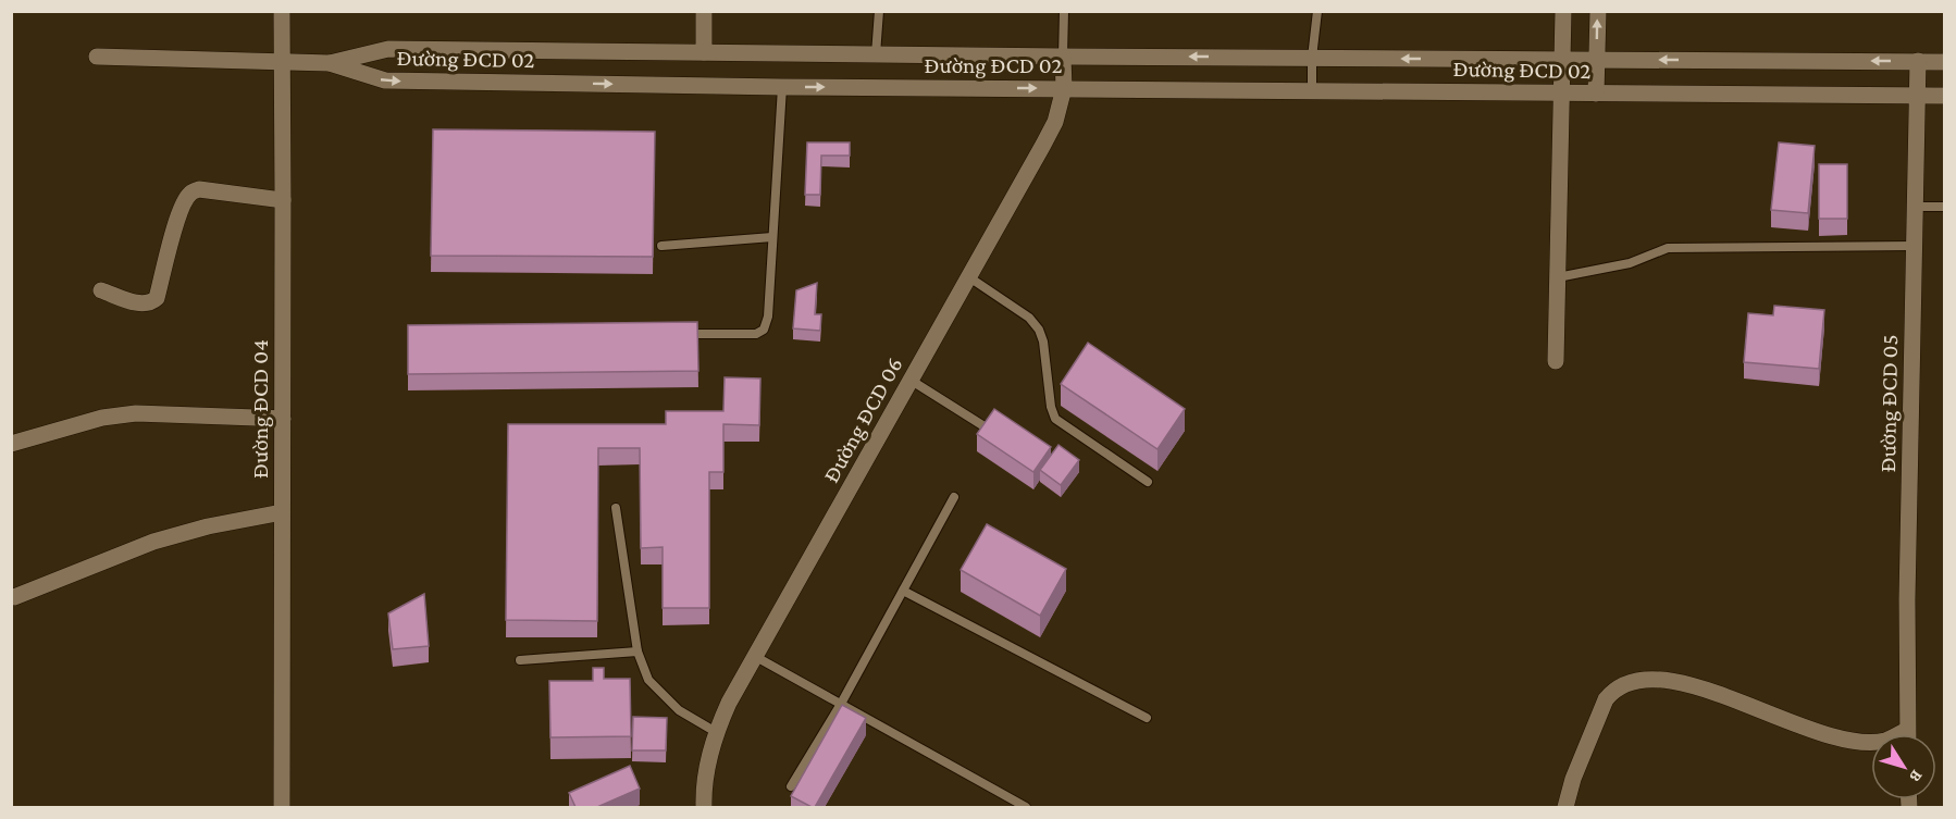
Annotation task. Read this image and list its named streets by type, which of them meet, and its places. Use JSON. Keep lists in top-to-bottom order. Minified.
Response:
{"streets":{"street":["Đường ĐCD 02","Đường ĐCD 05","Đường ĐCD 04","Đường ĐCD 06"]},"crossings":[["Đường ĐCD 02","Đường ĐCD 05"],["Đường ĐCD 02","Đường ĐCD 06"]],"north":"bottom right"}
